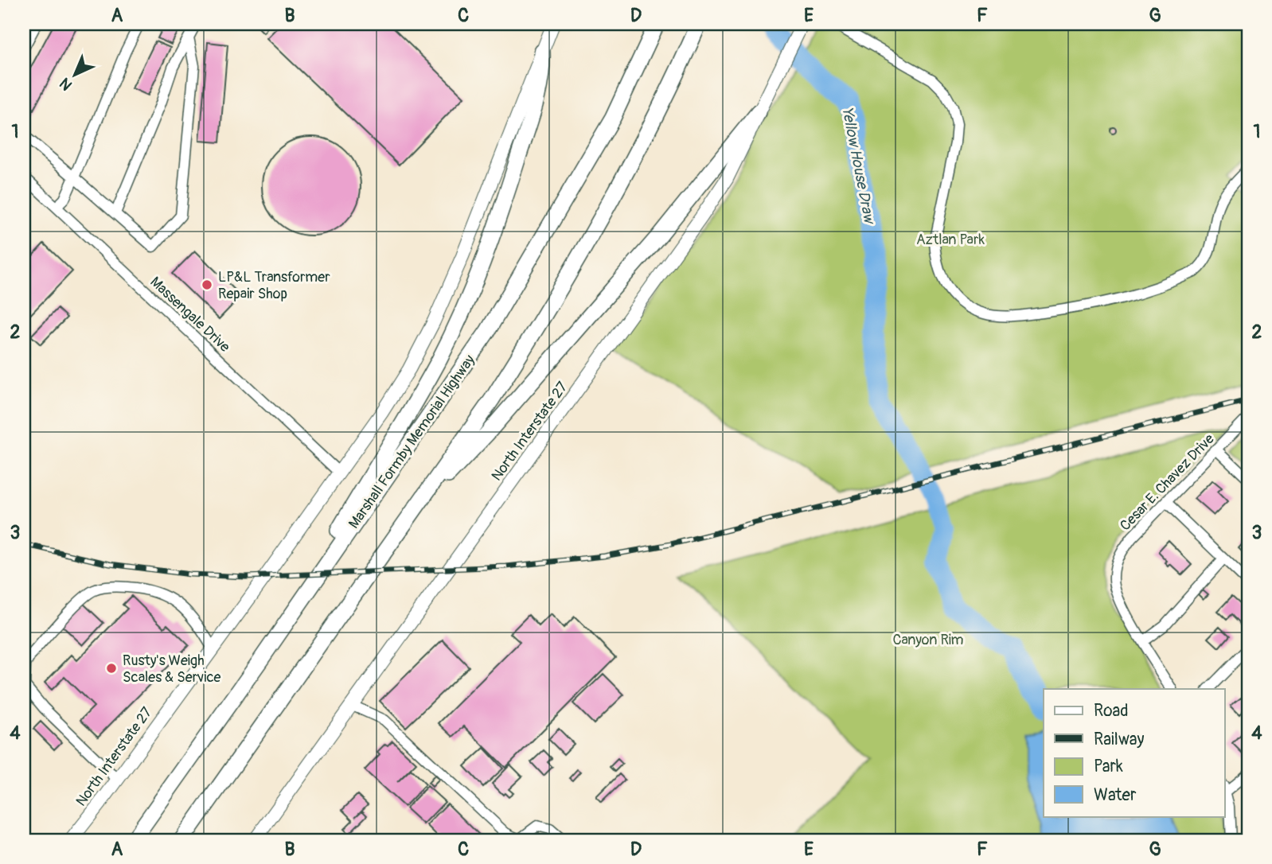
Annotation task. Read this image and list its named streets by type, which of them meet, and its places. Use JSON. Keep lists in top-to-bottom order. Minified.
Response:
{"streets":{"highway":["Marshall Formby Memorial Highway"],"main road":["North Interstate 27"],"street":["Massengale Drive","Cesar E. Chavez Drive"]},"crossings":[["Massengale Drive","North Interstate 27"]],"water":["Yellow House Draw"],"parks":["Aztlan Park","Canyon Rim"],"places":["LP&L Transformer Repair Shop","Rusty's Weigh Scales & Service"],"legend":["Road","Railway","Park","Water"],"north":"bottom left","grid":{"columns":["A","B","C","D","E","F","G"],"rows":["1","2","3","4"]}}
